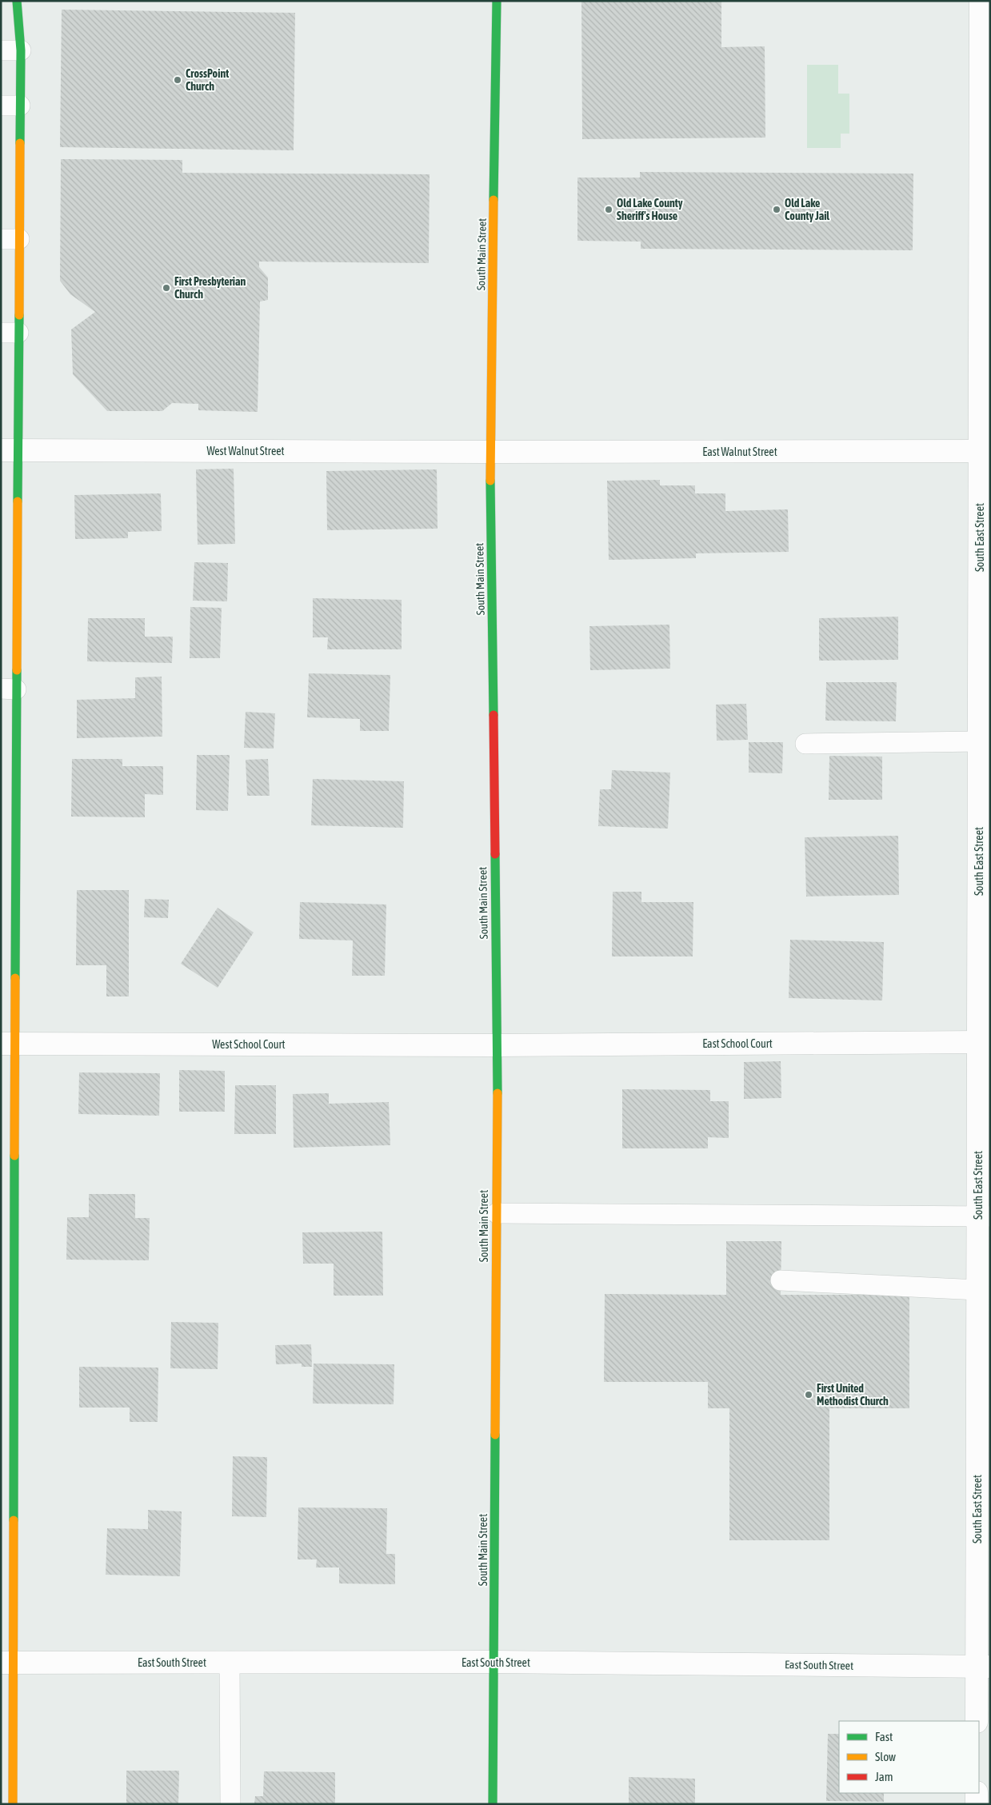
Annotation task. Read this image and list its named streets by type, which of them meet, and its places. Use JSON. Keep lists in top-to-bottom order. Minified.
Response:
{"streets":{"street":["South Main Street","West Walnut Street","East Walnut Street","South East Street","East School Court","West School Court","East South Street"]},"crossings":[["South Main Street","West Walnut Street"],["South Main Street","East Walnut Street"],["South Main Street","East School Court"],["South Main Street","West School Court"],["South Main Street","East South Street"],["West Walnut Street","East Walnut Street"],["East Walnut Street","South East Street"],["South East Street","East School Court"],["South East Street","East South Street"],["East School Court","West School Court"]],"places":["CrossPoint Church","Old Lake County Sheriff's House","Old Lake County Jail","First Presbyterian Church","First United Methodist Church"],"legend":["Fast","Slow","Jam"]}
